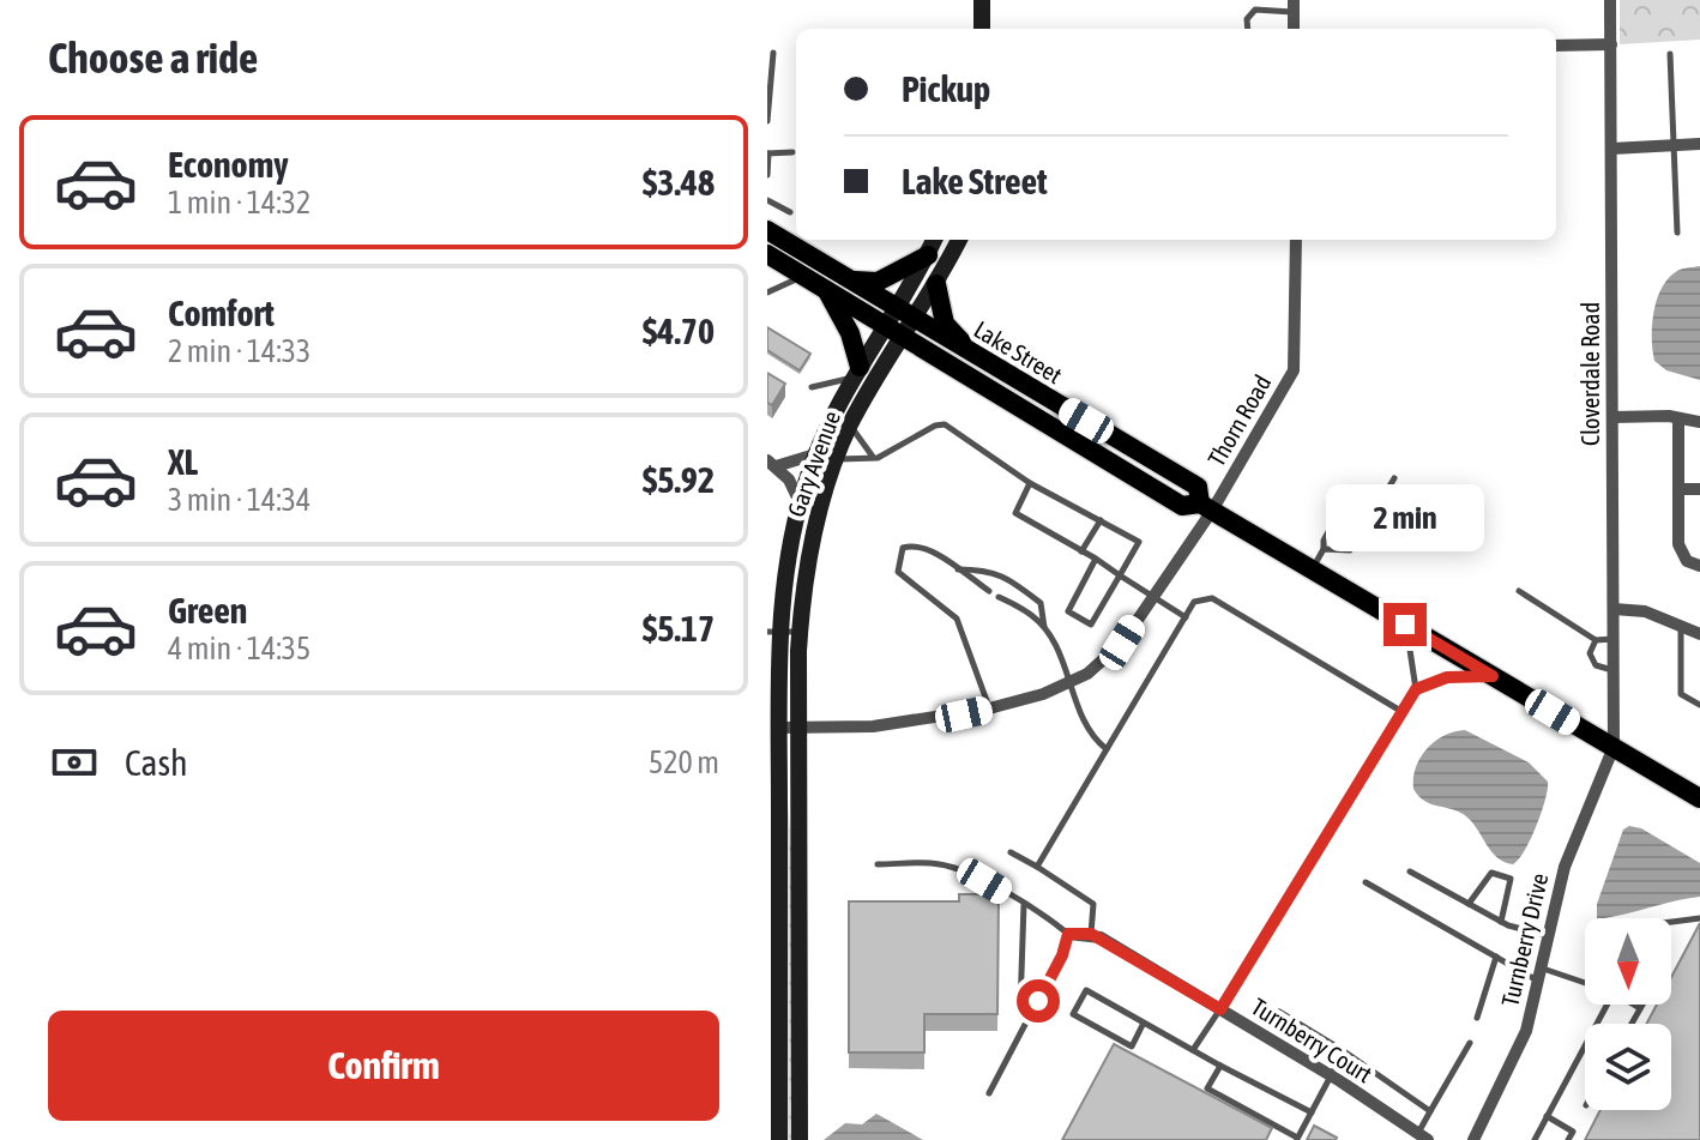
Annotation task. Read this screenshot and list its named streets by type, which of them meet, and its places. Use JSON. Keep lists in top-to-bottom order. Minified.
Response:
{"streets":{"main road":["Lake Street","Gary Avenue"],"street":["Cloverdale Road","Thorn Road","Turnberry Drive","Turnberry Court"]},"crossings":[["Lake Street","Cloverdale Road"],["Lake Street","Thorn Road"],["Lake Street","Gary Avenue"],["Lake Street","Turnberry Drive"],["Cloverdale Road","Turnberry Drive"],["Thorn Road","Gary Avenue"]],"north":"bottom","page":{"heading":"Choose a ride","banner":["Pickup","Lake Street"],"list":[{"name":"Economy","note":"1 min · 14:32","value":"$3.48"},{"name":"Comfort","note":"2 min · 14:33","value":"$4.70"},{"name":"XL","note":"3 min · 14:34","value":"$5.92"},{"name":"Green","note":"4 min · 14:35","value":"$5.17"}],"bubble":"2 min","pay":["Cash","520 m"],"buttons":"Confirm"}}
